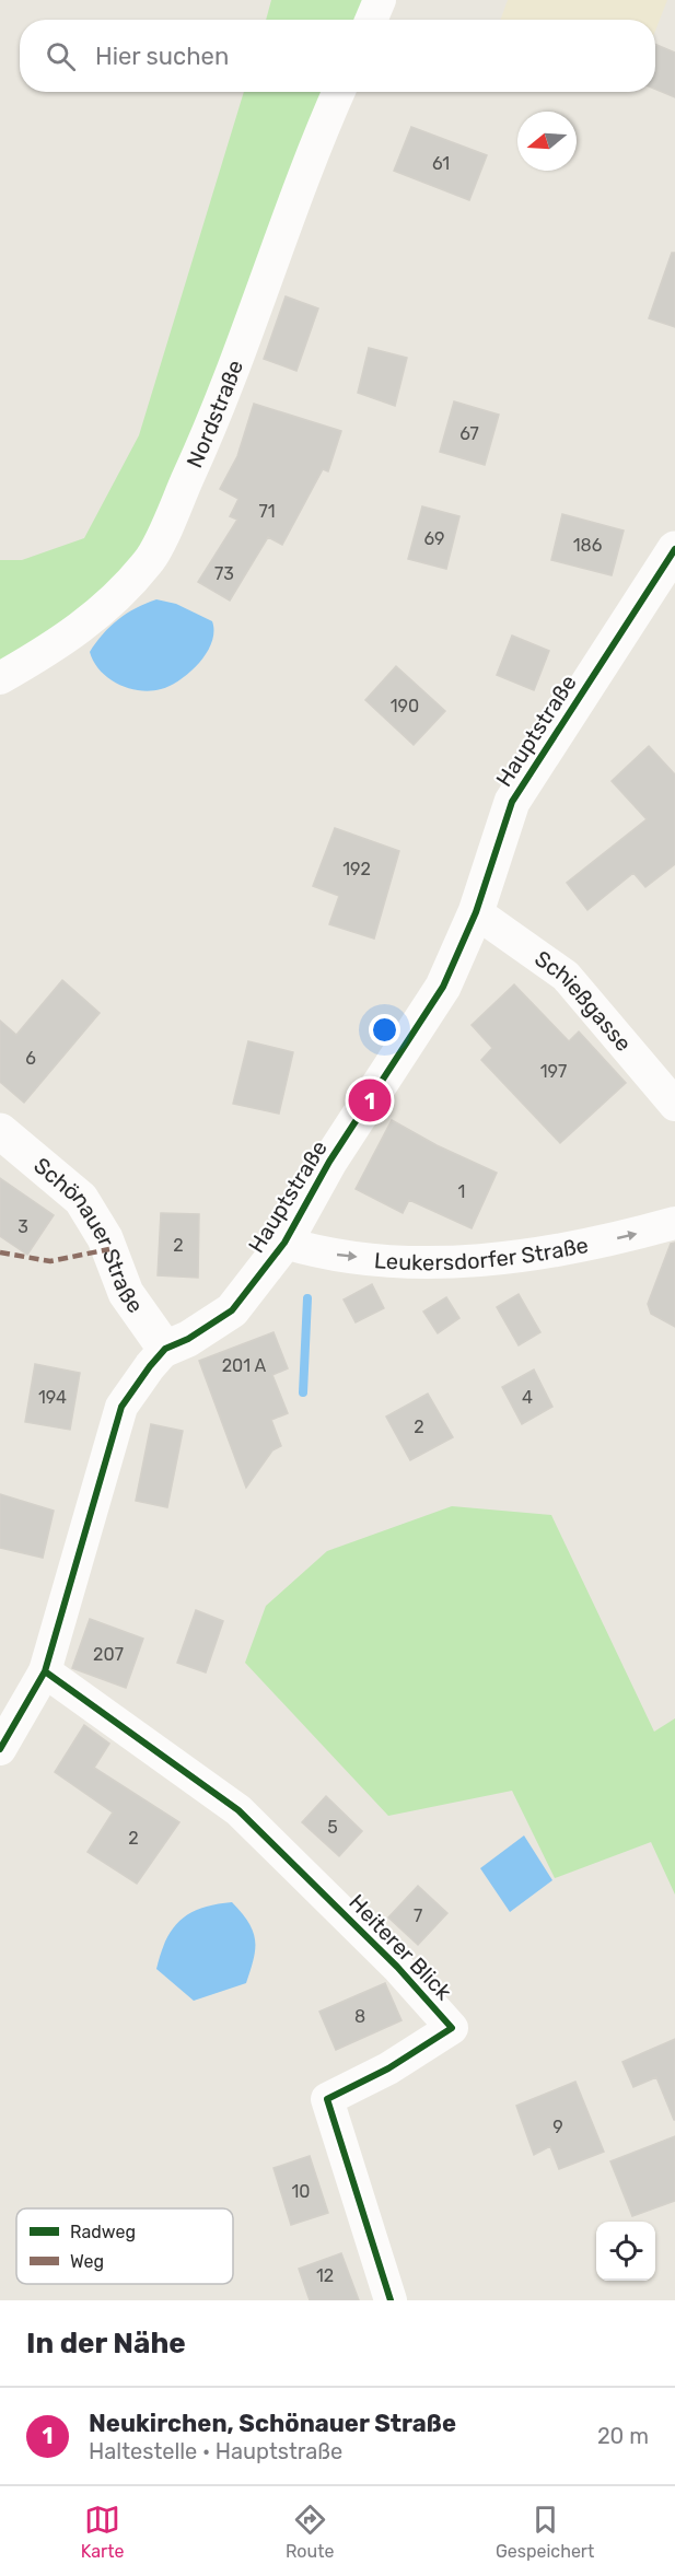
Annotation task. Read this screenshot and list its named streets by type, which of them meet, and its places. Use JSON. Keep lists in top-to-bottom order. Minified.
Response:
{"streets":{"street":["Nordstraße","Hauptstraße","Schießgasse","Schönauer Straße","Leukersdorfer Straße","Heiterer Blick"]},"crossings":[["Hauptstraße","Schießgasse"],["Hauptstraße","Schönauer Straße"],["Hauptstraße","Leukersdorfer Straße"],["Hauptstraße","Heiterer Blick"]],"one_way":["Leukersdorfer Straße"],"house_numbers":["61","67","71","69","186","73","190","192","6","197","1","3","2","201 A","194","4","2","207","5","2","7","8","9","10","12"],"legend":["Radweg","Weg"],"north":"left","page":{"search":"Hier suchen","pins":"1","heading":"In der Nähe","list":[{"mark":"1","name":"Neukirchen, Schönauer Straße","note":"Haltestelle · Hauptstraße","value":"20 m"}],"nav":["Karte","Route","Gespeichert"]}}
